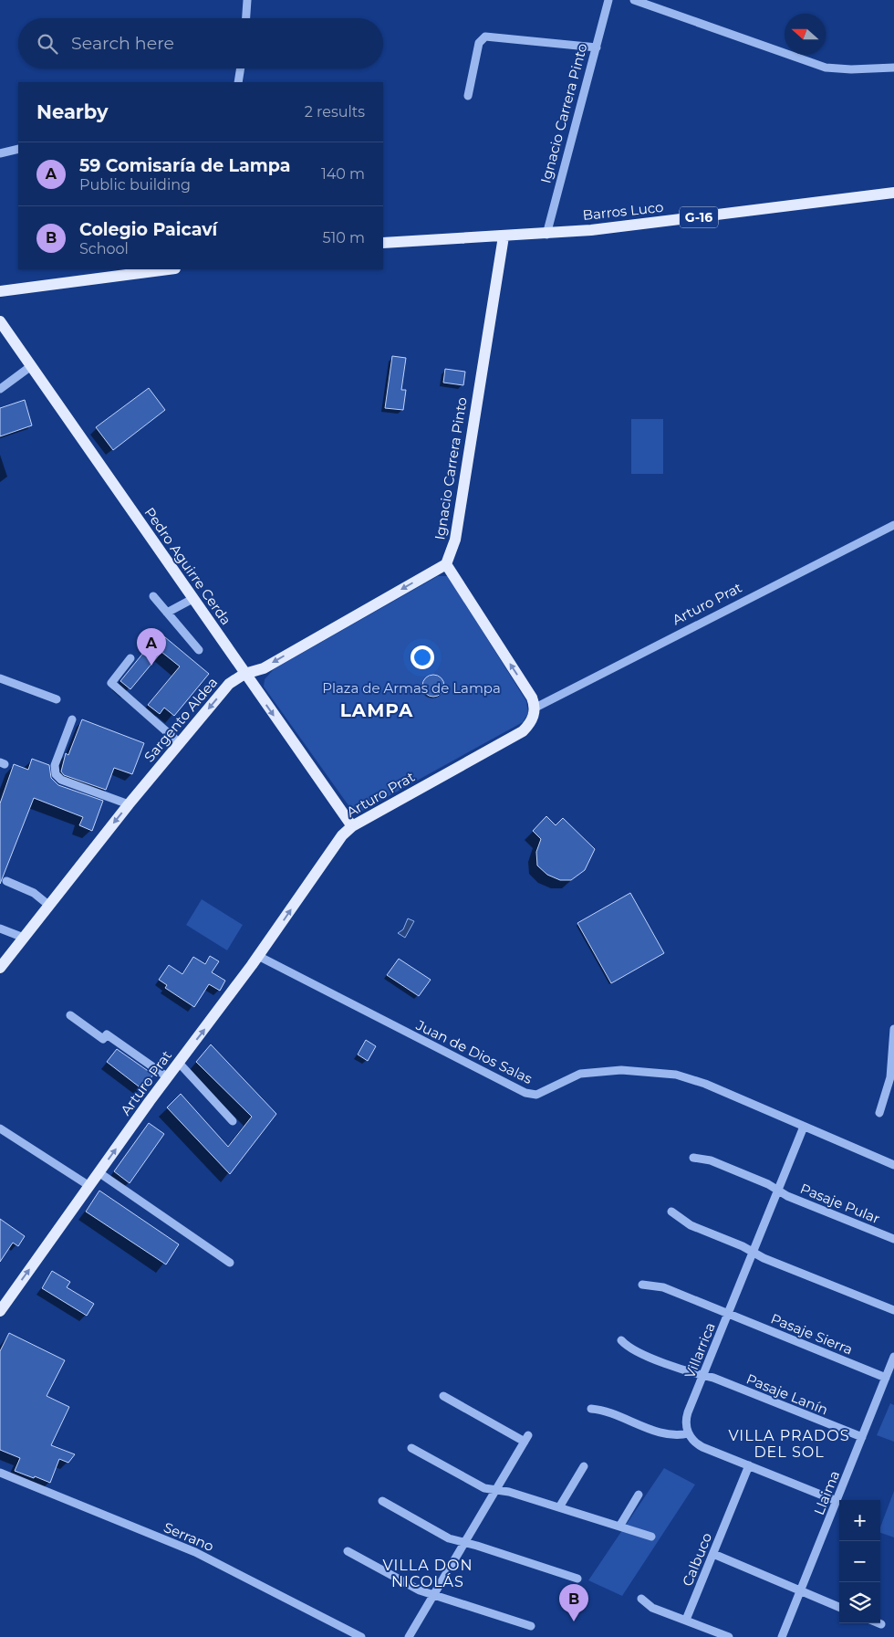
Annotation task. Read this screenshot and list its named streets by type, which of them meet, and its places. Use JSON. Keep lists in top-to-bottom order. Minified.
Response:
{"streets":{"main road":["Ignacio Carrera Pinto","Barros Luco","G-16","Pedro Aguirre Cerda","Arturo Prat","Sargento Aldea"],"street":["Juan de Dios Salas","Pasaje Pular","Pasaje Sierra","Villarrica","Pasaje Lanín","Llaima","Serrano","Calbuco"]},"crossings":[["Ignacio Carrera Pinto","Barros Luco"],["Ignacio Carrera Pinto","Sargento Aldea"],["Pedro Aguirre Cerda","Arturo Prat"],["Pedro Aguirre Cerda","Sargento Aldea"],["Arturo Prat","Juan de Dios Salas"],["Juan de Dios Salas","Villarrica"],["Pasaje Pular","Villarrica"],["Pasaje Sierra","Villarrica"],["Pasaje Sierra","Llaima"],["Villarrica","Pasaje Lanín"],["Pasaje Lanín","Llaima"]],"one_way":["Arturo Prat","Sargento Aldea"],"districts":["LAMPA","VILLA PRADOS DEL SOL","VILLA DON NICOLÁS"],"parks":["Plaza de Armas de Lampa"],"north":"left","page":{"search":"Search here","heading":["Nearby","2 results"],"list":[{"mark":"A","name":"59 Comisaría de Lampa","note":"Public building","value":"140 m"},{"mark":"B","name":"Colegio Paicaví","note":"School","value":"510 m"}],"pins":["A","B"],"map_buttons":["+","−"]}}
